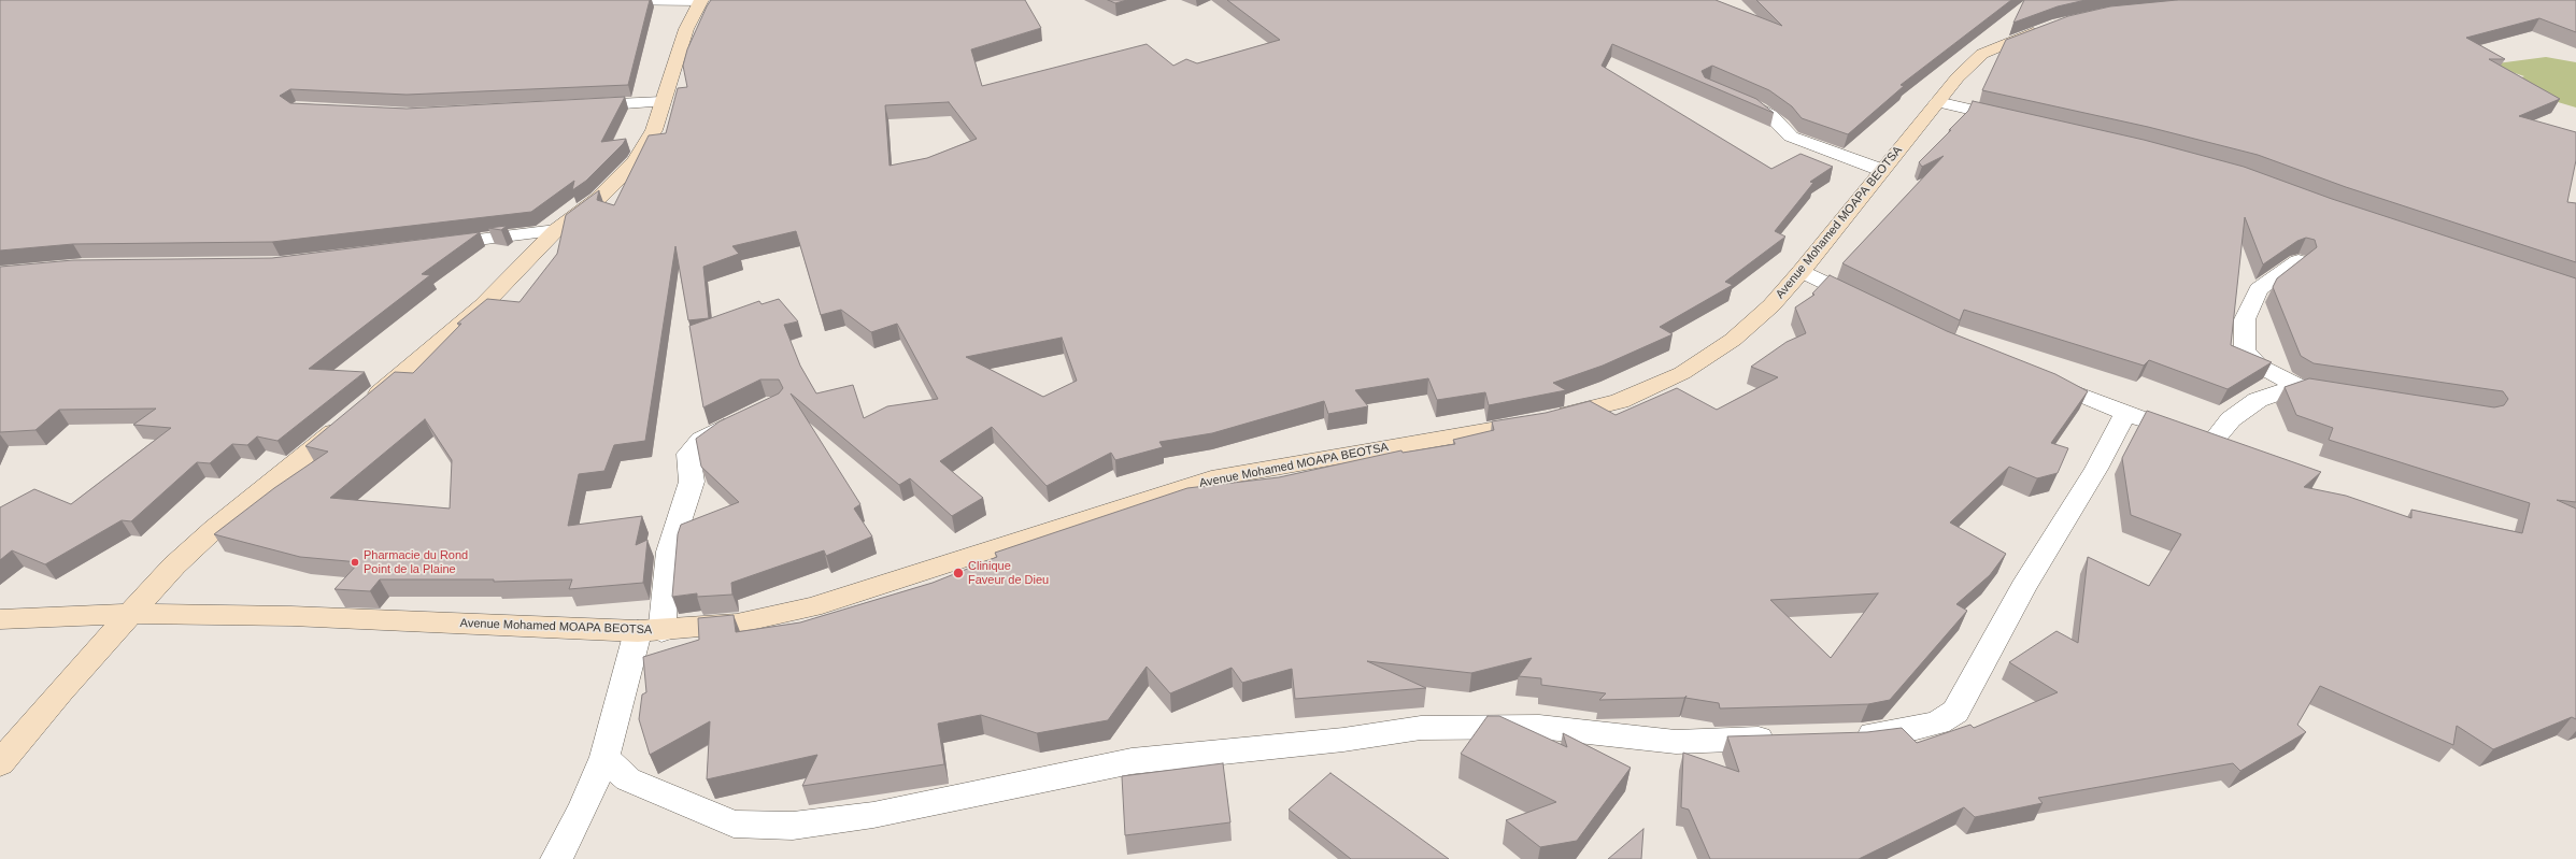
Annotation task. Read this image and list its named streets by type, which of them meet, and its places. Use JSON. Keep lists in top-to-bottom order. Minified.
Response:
{"streets":{"main road":["Avenue Mohamed MOAPA BEOTSA"]},"places":["Pharmacie du Rond Point de la Plaine","Clinique Faveur de Dieu"]}
